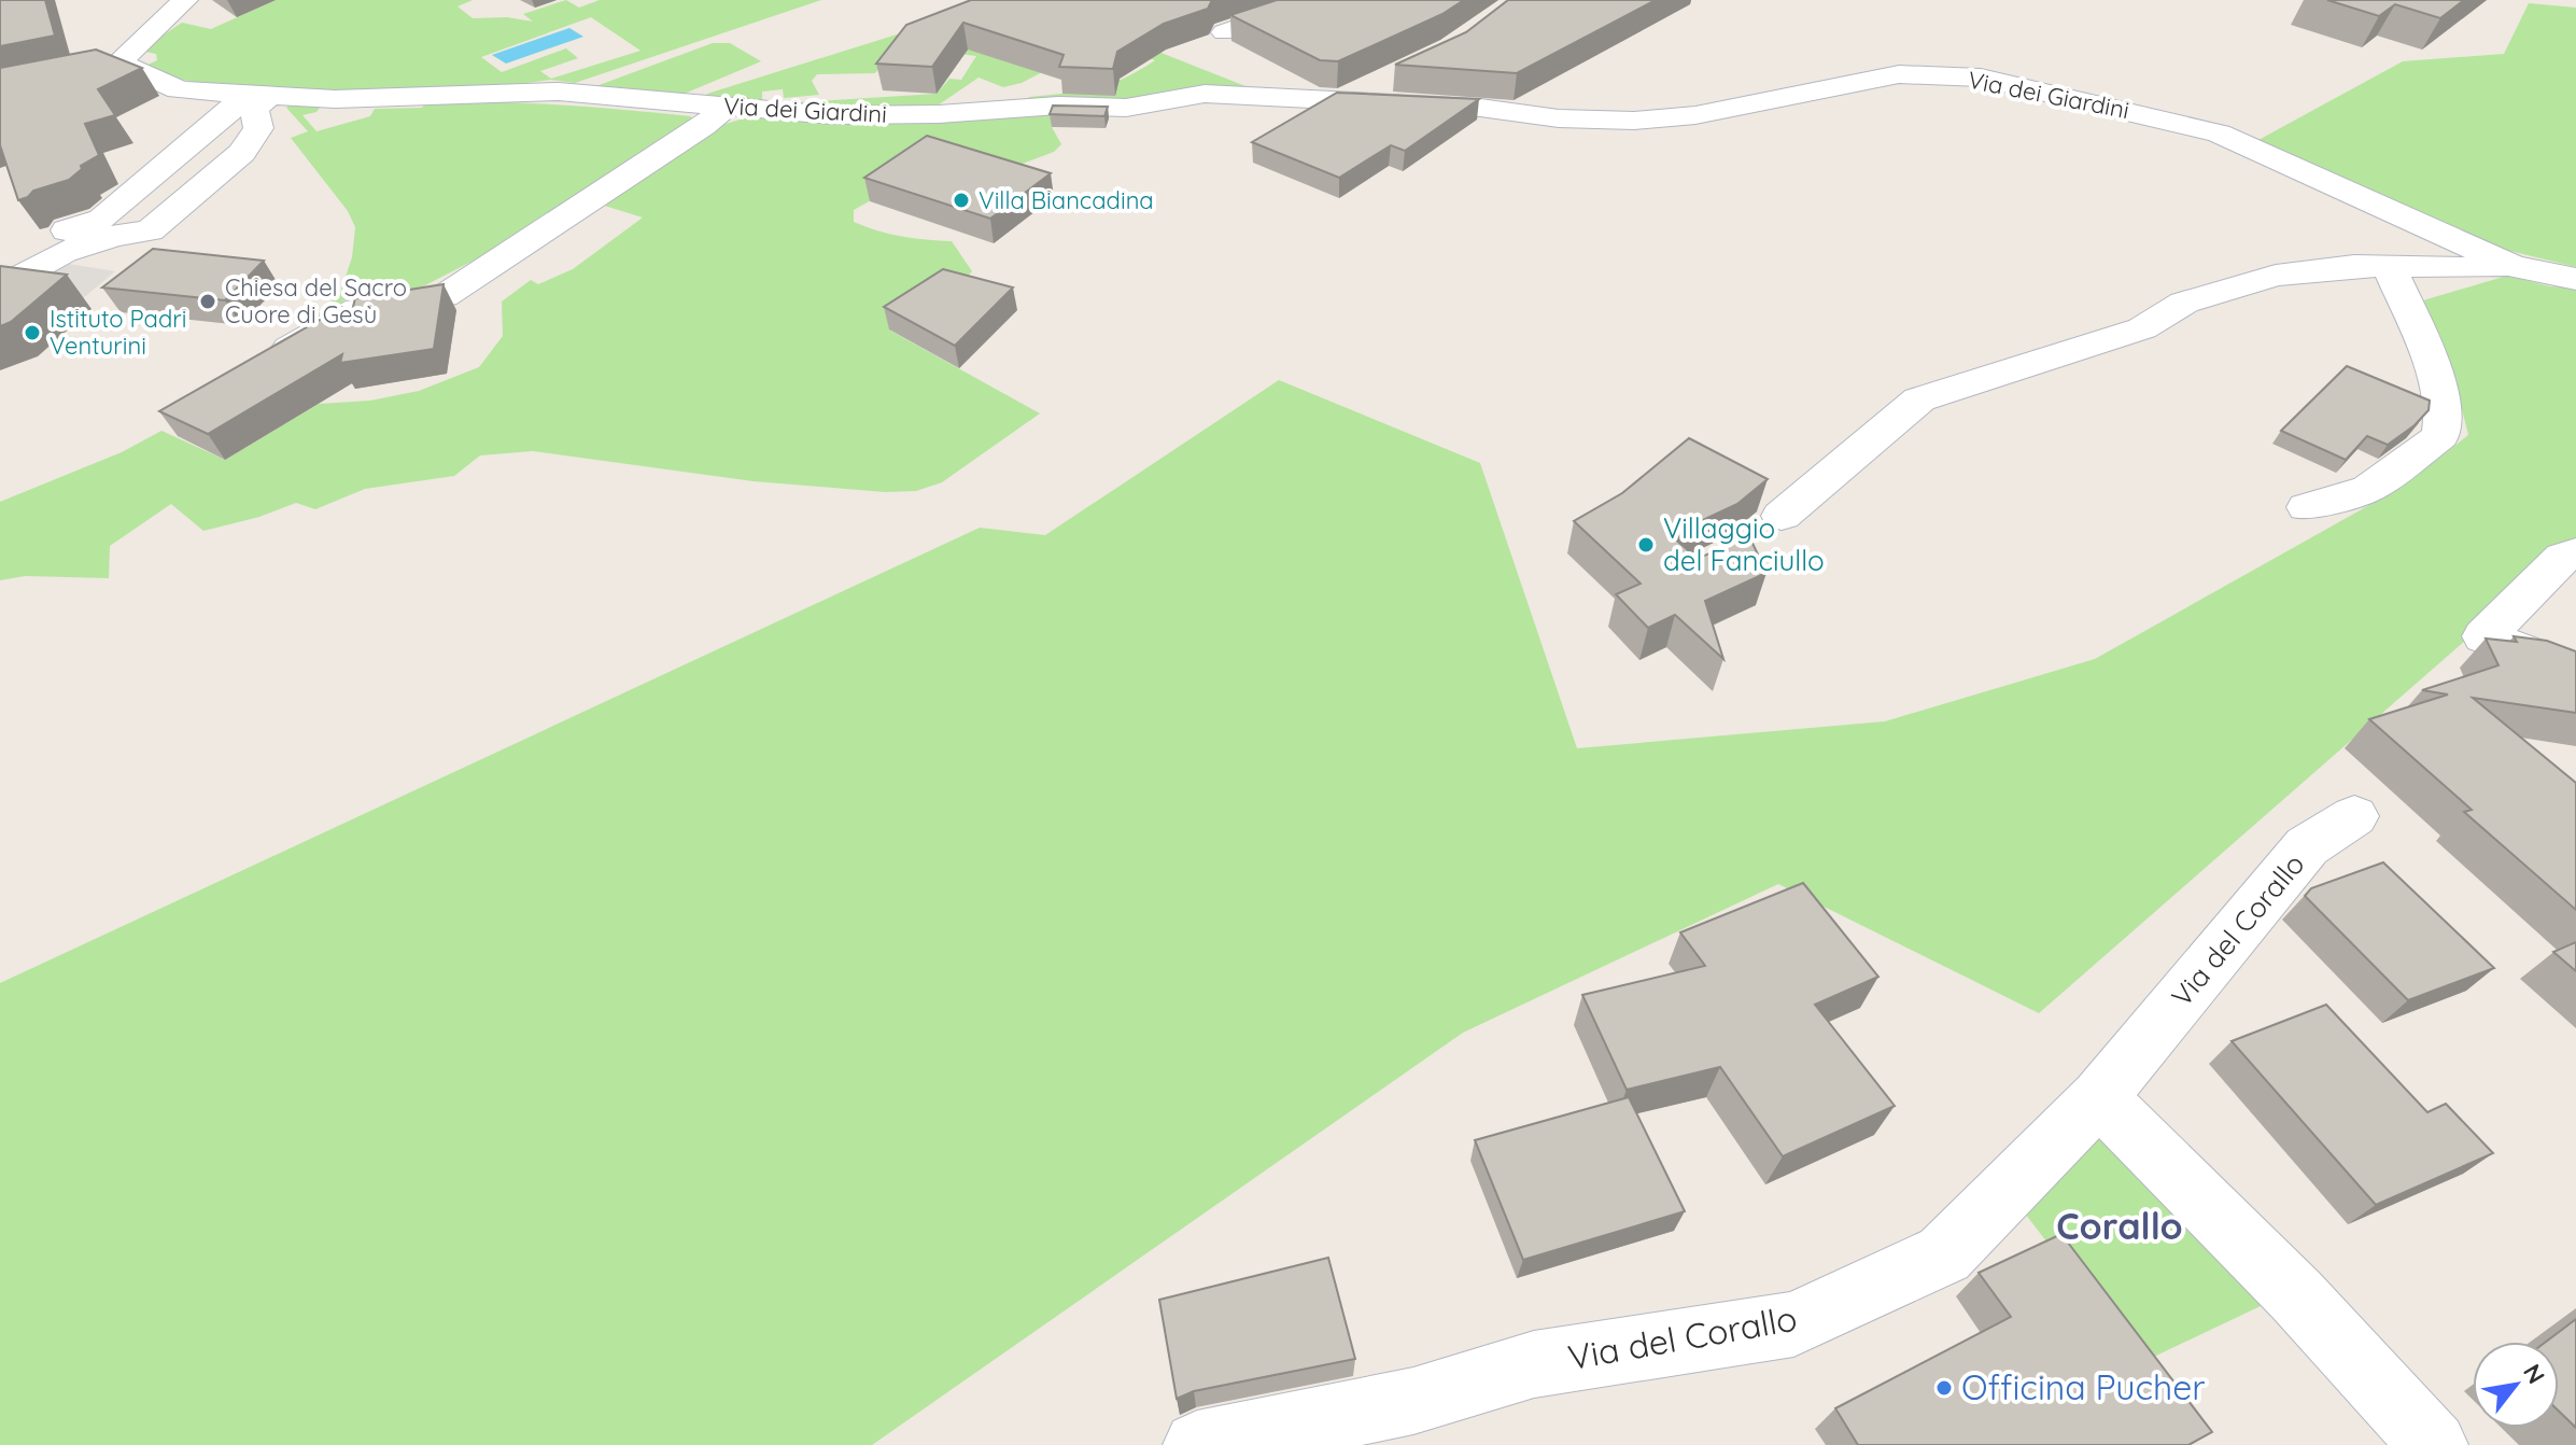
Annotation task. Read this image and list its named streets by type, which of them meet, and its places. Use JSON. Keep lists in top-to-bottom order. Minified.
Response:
{"streets":{"street":["Via dei Giardini","Via del Corallo"]},"districts":["Corallo"],"places":["Villa Biancadina","Chiesa del Sacro Cuore di Gesù","Istituto Padri Venturini","Villaggio del Fanciullo","Officina Pucher"],"north":"top right"}
